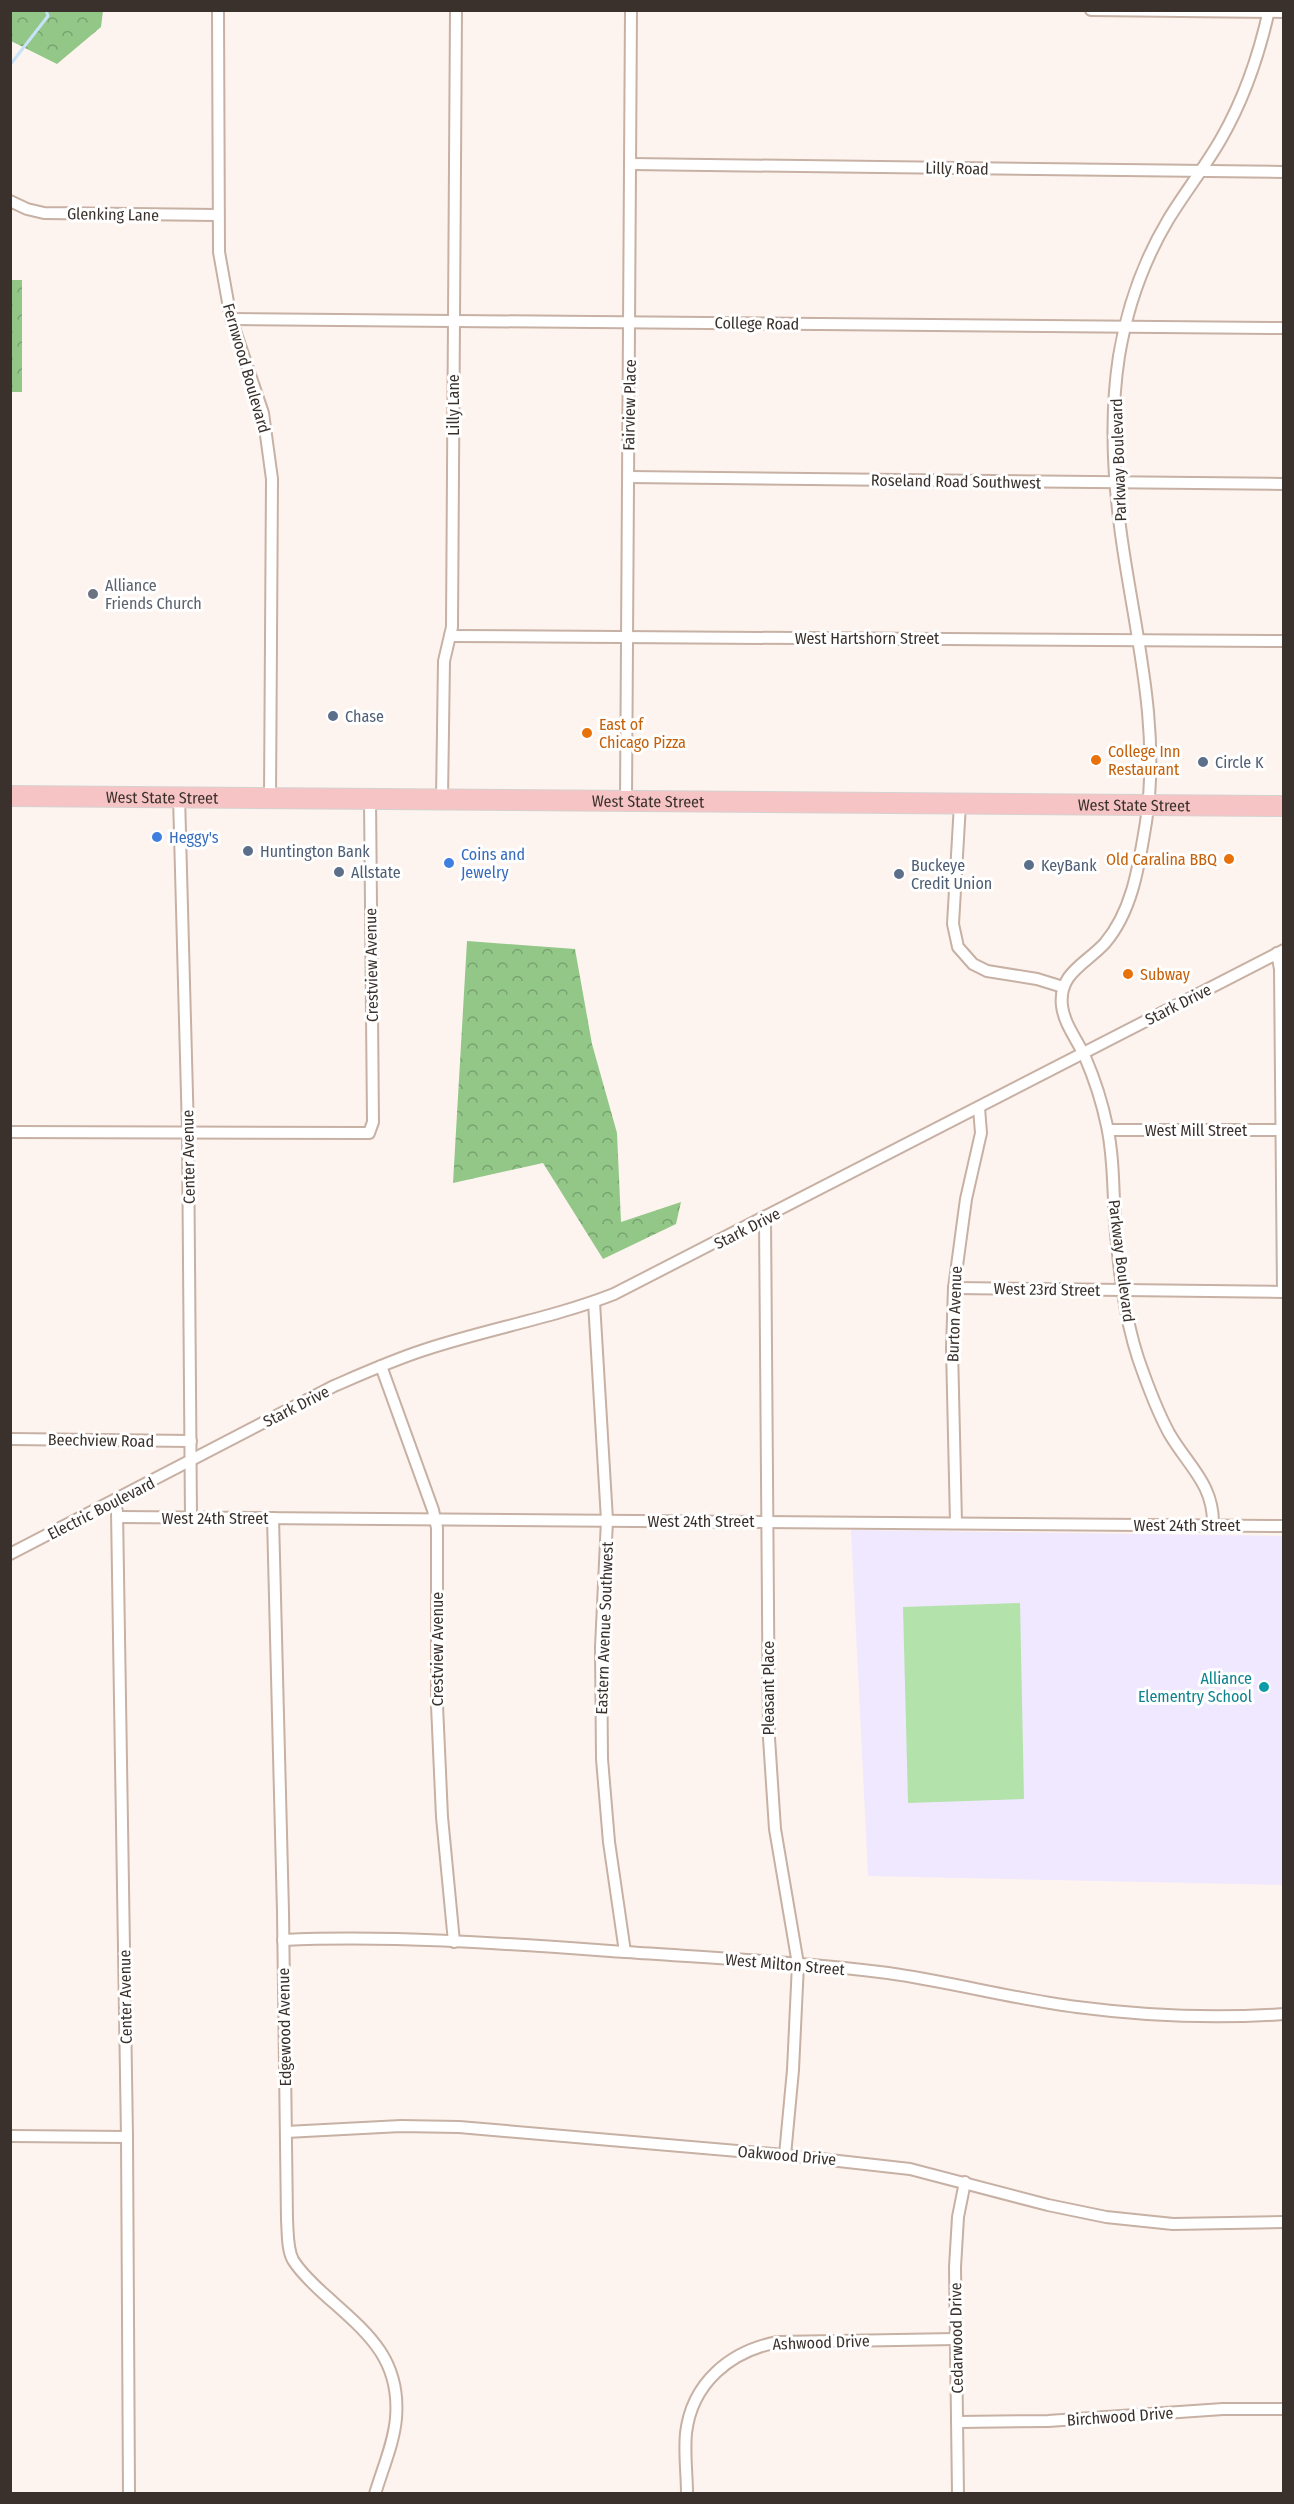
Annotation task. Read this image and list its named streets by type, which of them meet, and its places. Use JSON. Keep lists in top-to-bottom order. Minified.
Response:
{"streets":{"highway":["West State Street"],"street":["Lilly Road","Glenking Lane","College Road","Fernwood Boulevard","Lilly Lane","Fairview Place","Parkway Boulevard","Roseland Road Southwest","West Hartshorn Street","Crestview Avenue","Stark Drive","West Mill Street","Center Avenue","West 23rd Street","Burton Avenue","Beechview Road","Electric Boulevard","West 24th Street","Eastern Avenue Southwest","Pleasant Place","West Milton Street","Edgewood Avenue","Oakwood Drive","Cedarwood Drive","Ashwood Drive","Birchwood Drive"]},"crossings":[["Lilly Road","Fairview Place"],["Lilly Road","Parkway Boulevard"],["Glenking Lane","Fernwood Boulevard"],["College Road","Fernwood Boulevard"],["College Road","Lilly Lane"],["College Road","Fairview Place"],["College Road","Parkway Boulevard"],["Fernwood Boulevard","West State Street"],["Lilly Lane","West Hartshorn Street"],["Lilly Lane","West State Street"],["Fairview Place","Roseland Road Southwest"],["Fairview Place","West Hartshorn Street"],["Fairview Place","West State Street"],["Parkway Boulevard","Roseland Road Southwest"],["Parkway Boulevard","West Hartshorn Street"],["Parkway Boulevard","West State Street"],["Parkway Boulevard","Stark Drive"],["Parkway Boulevard","West Mill Street"],["Parkway Boulevard","West 23rd Street"],["Parkway Boulevard","West 24th Street"],["West State Street","Crestview Avenue"],["West State Street","Center Avenue"],["Crestview Avenue","Stark Drive"],["Crestview Avenue","Center Avenue"],["Crestview Avenue","West 24th Street"],["Crestview Avenue","West Milton Street"],["Stark Drive","Center Avenue"],["Stark Drive","Burton Avenue"],["Stark Drive","Electric Boulevard"],["Stark Drive","Eastern Avenue Southwest"],["Stark Drive","Pleasant Place"],["Center Avenue","Beechview Road"],["Center Avenue","Electric Boulevard"],["Center Avenue","West 24th Street"],["West 23rd Street","Burton Avenue"],["Burton Avenue","West 24th Street"],["West 24th Street","Eastern Avenue Southwest"],["West 24th Street","Pleasant Place"],["West 24th Street","Edgewood Avenue"],["Eastern Avenue Southwest","West Milton Street"],["Pleasant Place","West Milton Street"],["Pleasant Place","Oakwood Drive"],["West Milton Street","Edgewood Avenue"],["Edgewood Avenue","Oakwood Drive"],["Oakwood Drive","Cedarwood Drive"],["Cedarwood Drive","Ashwood Drive"],["Cedarwood Drive","Birchwood Drive"]],"places":["Alliance Friends Church","Chase","East of Chicago Pizza","College Inn Restaurant","Circle K","Heggy's","Huntington Bank","Old Caralina BBQ","Coins and Jewelry","KeyBank","Allstate","Buckeye Credit Union","Subway","Alliance Elementry School"]}
